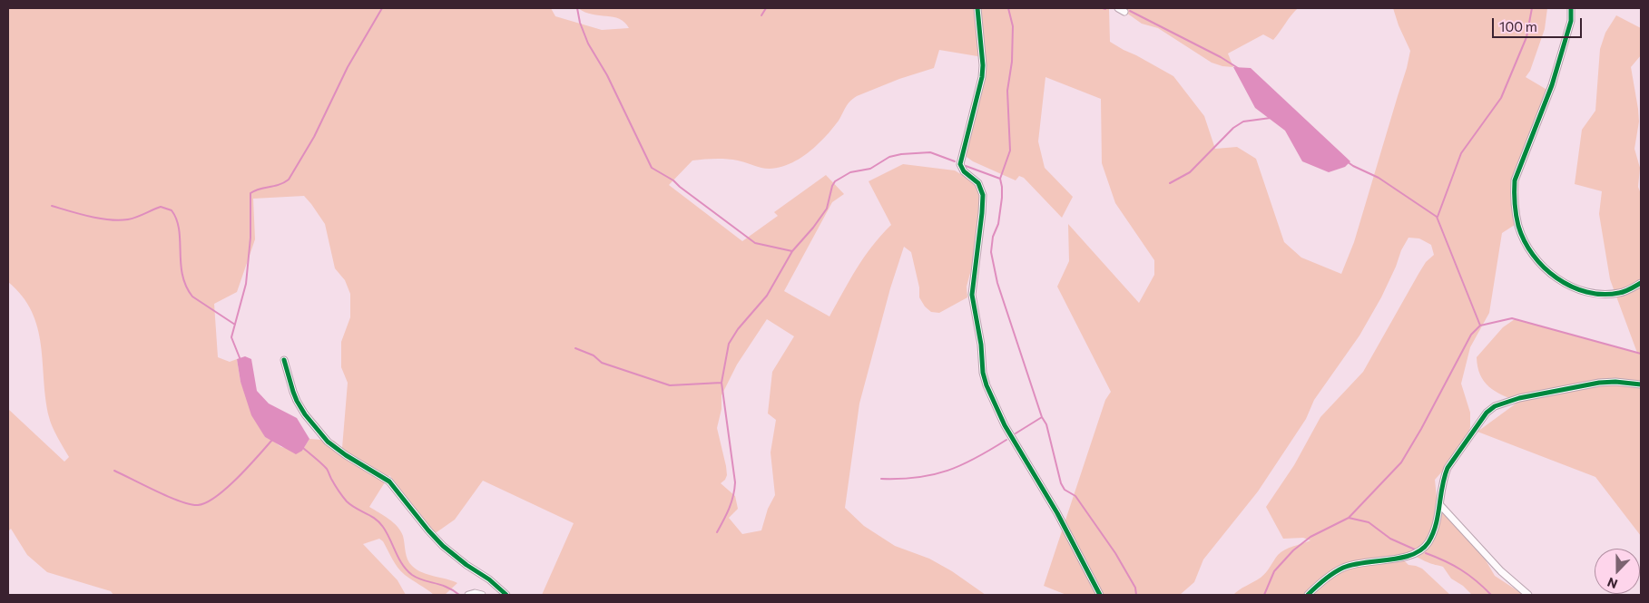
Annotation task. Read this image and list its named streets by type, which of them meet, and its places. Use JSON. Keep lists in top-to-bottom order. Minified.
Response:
{"scale_bar":"100 m","north":"bottom"}
